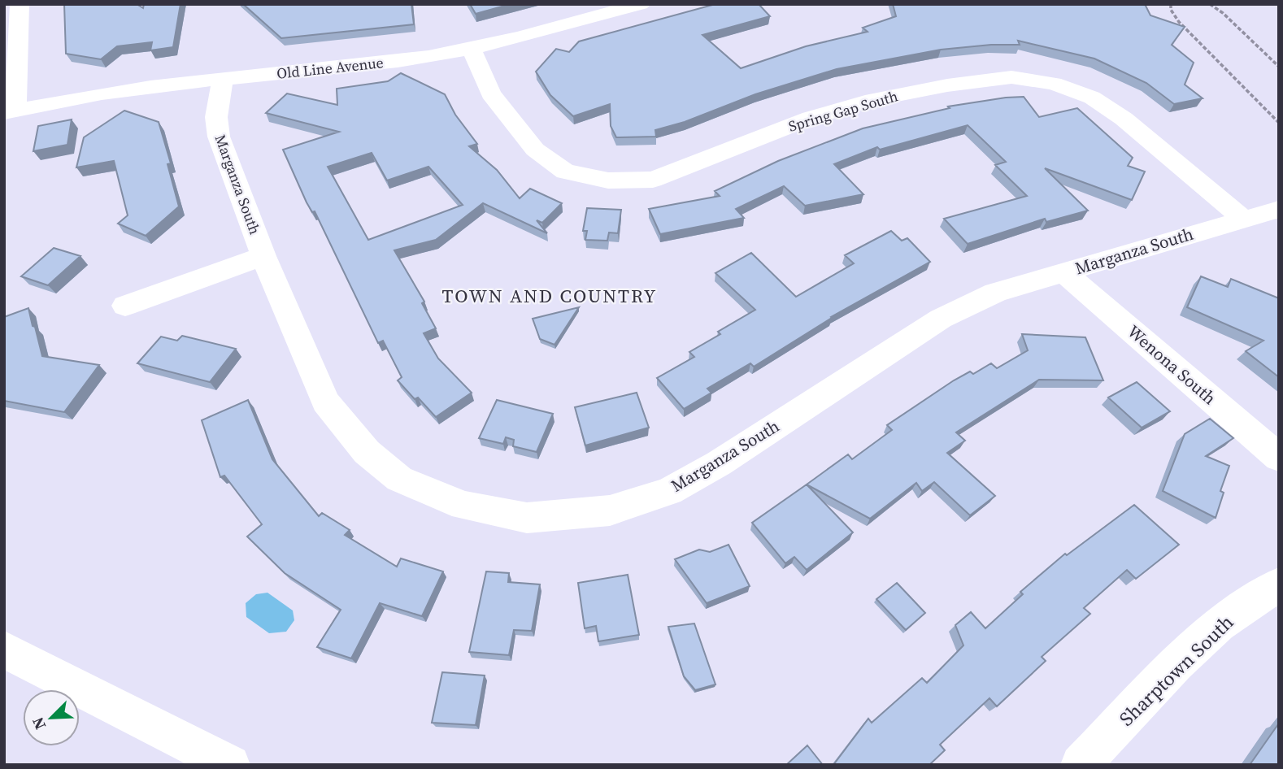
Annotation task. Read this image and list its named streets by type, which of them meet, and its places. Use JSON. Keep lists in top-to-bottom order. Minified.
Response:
{"streets":{"street":["Old Line Avenue","Spring Gap South","Marganza South","Wenona South","Sharptown South"]},"crossings":[["Old Line Avenue","Spring Gap South"],["Old Line Avenue","Marganza South"],["Spring Gap South","Marganza South"],["Marganza South","Wenona South"]],"districts":["TOWN AND COUNTRY"],"north":"bottom left"}
